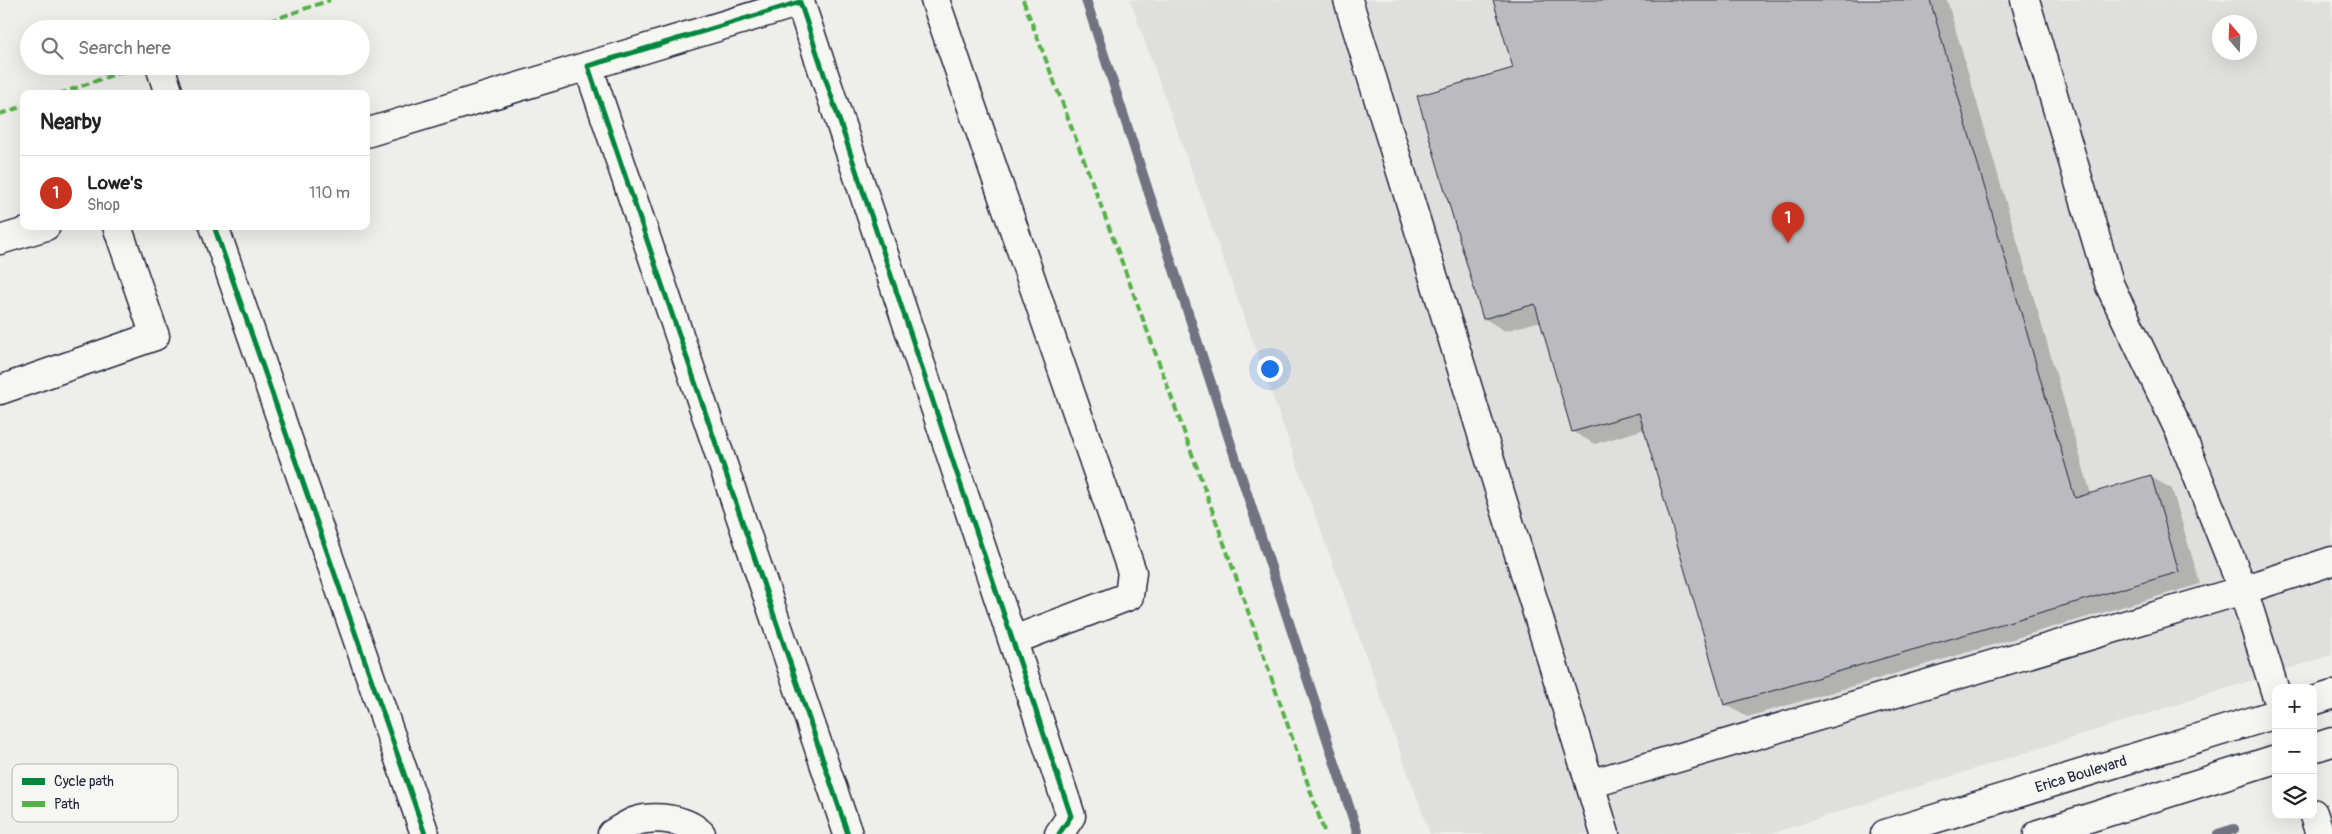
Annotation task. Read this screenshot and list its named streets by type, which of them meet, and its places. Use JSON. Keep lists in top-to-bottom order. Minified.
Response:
{"streets":{"street":["Erica Boulevard"]},"legend":["Cycle path","Path"],"north":"top","page":{"search":"Search here","heading":"Nearby","list":[{"mark":"1","name":"Lowe's","note":"Shop","value":"110 m"}],"pins":"1","map_buttons":["+","−"]}}
